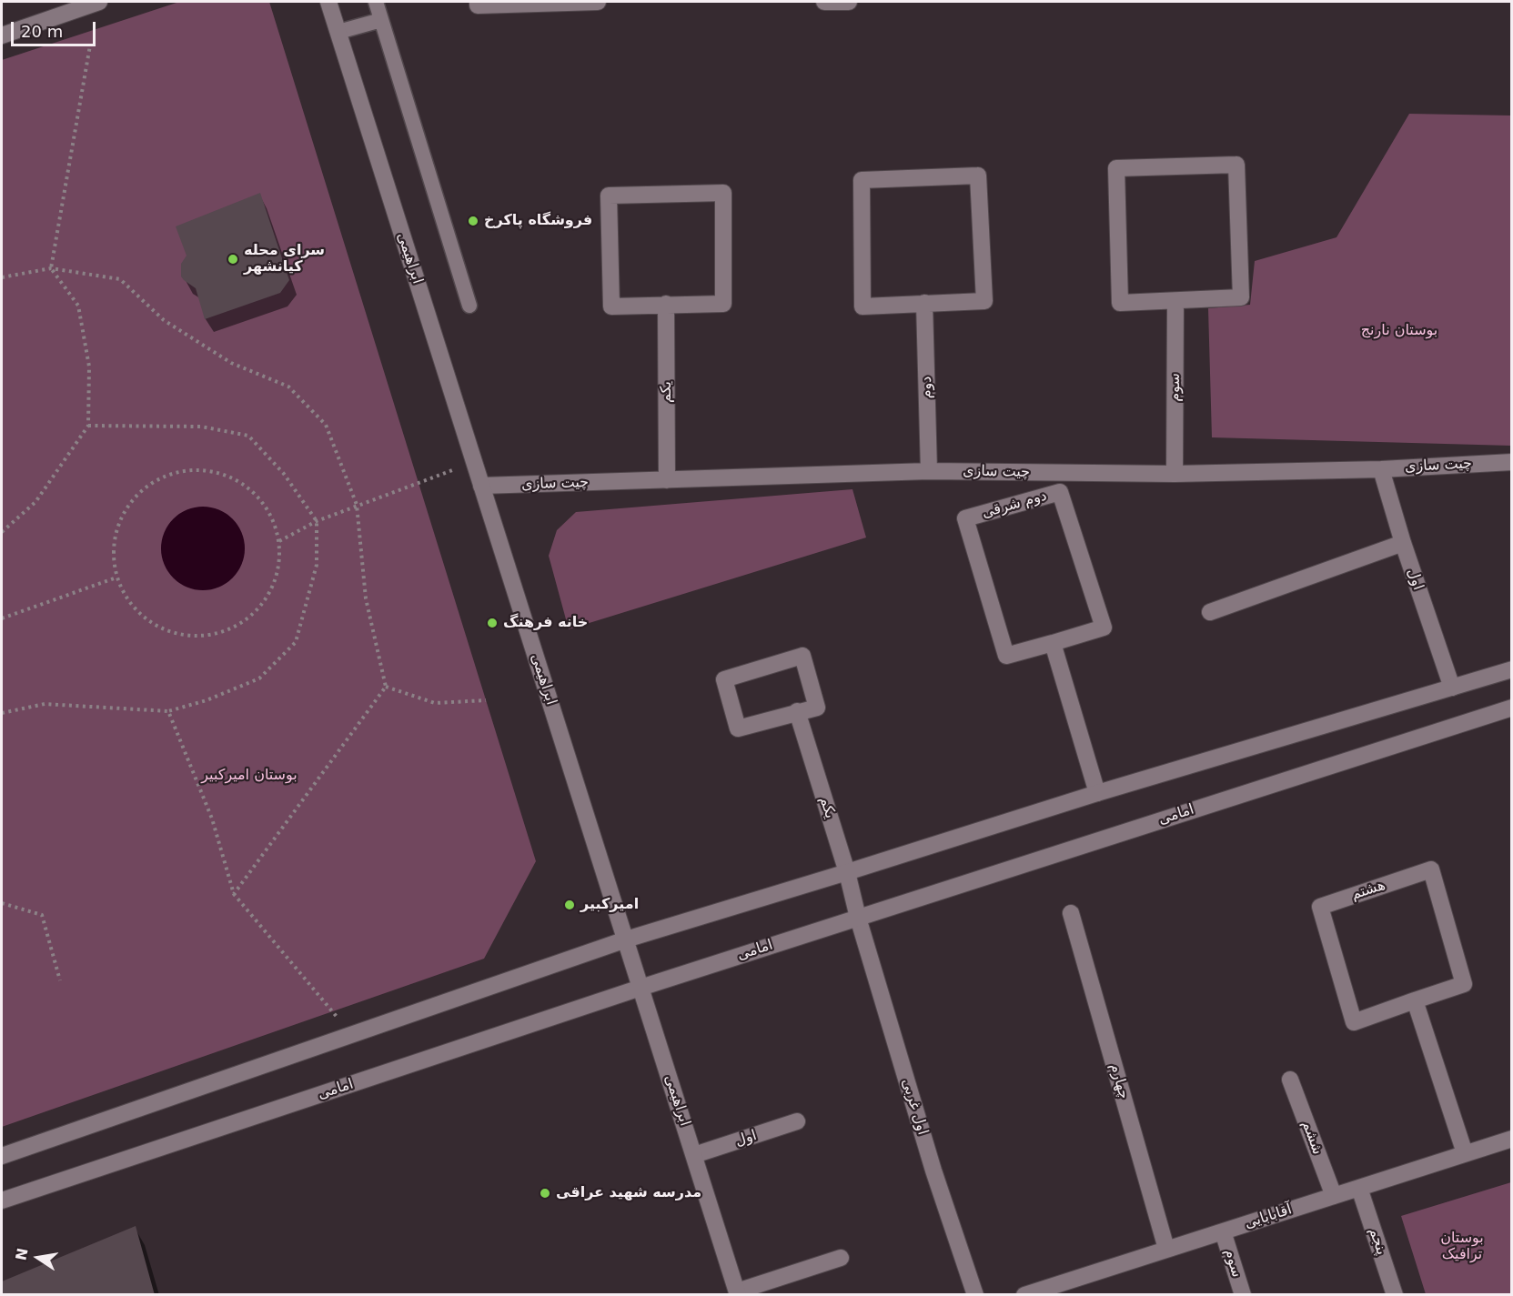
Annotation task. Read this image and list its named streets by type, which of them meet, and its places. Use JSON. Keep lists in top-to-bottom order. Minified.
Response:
{"streets":{"street":["ابراهیمی","دوم","سوم","یکم","چیت سازی","دوم شرقی","اول","امامی","هشتم","چهارم","اول غربی","ششم","آقابابایی","پنجم"]},"crossings":[["ابراهیمی","چیت سازی"],["ابراهیمی","اول"],["ابراهیمی","امامی"],["دوم","چیت سازی"],["سوم","چیت سازی"],["سوم","آقابابایی"],["یکم","چیت سازی"],["یکم","امامی"],["یکم","اول غربی"],["چیت سازی","اول"],["امامی","اول غربی"],["چهارم","آقابابایی"],["ششم","آقابابایی"],["آقابابایی","پنجم"]],"parks":["بوستان نارنج","بوستان امیرکبیر","بوستان ترافیک"],"places":["فروشگاه پاکرخ","سرای محله کیانشهر","خانه فرهنگ","امیرکبیر","مدرسه شهید عراقی"],"scale_bar":"20 m","north":"left"}
